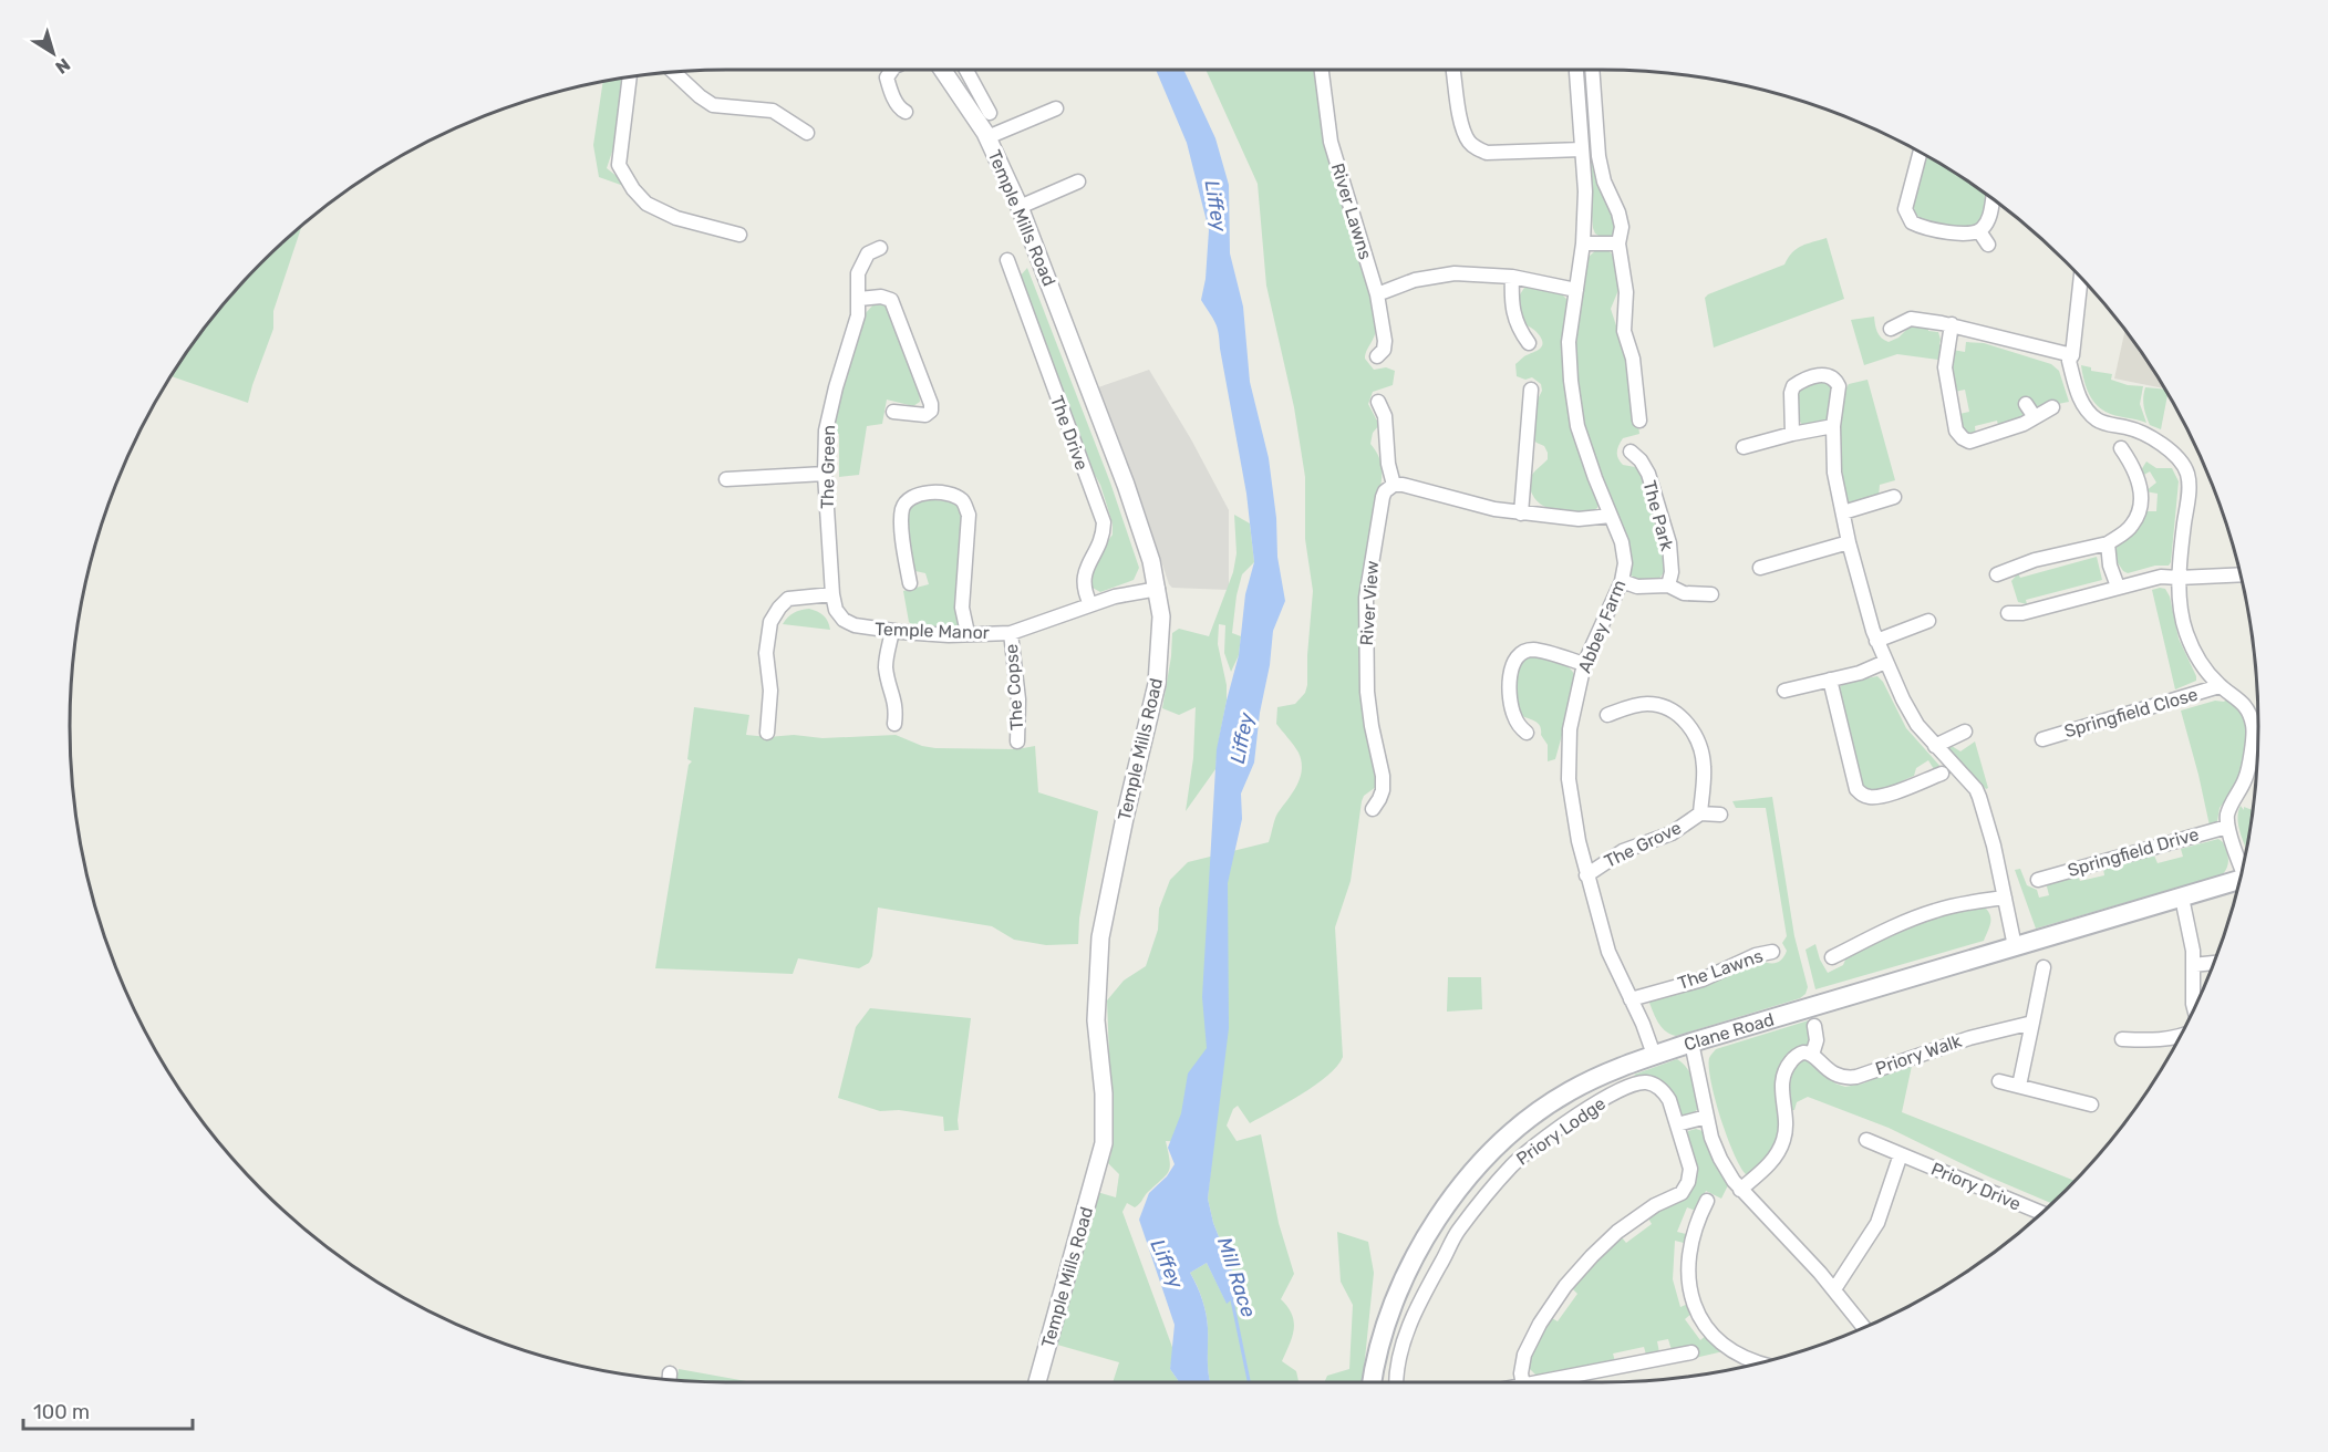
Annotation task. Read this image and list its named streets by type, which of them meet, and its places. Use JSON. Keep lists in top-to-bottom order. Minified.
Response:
{"streets":{"main road":["Clane Road"],"street":["River Lawns","Temple Mills Road","The Drive","The Green","The Park","River View","Abbey Farm","Temple Manor","The Copse","Springfield Close","The Grove","Springfield Drive","The Lawns","Priory Walk","Priory Lodge","Priory Drive"]},"crossings":[["Temple Mills Road","Temple Manor"],["The Drive","Temple Manor"],["The Green","Temple Manor"],["Abbey Farm","The Grove"],["Abbey Farm","The Lawns"],["Abbey Farm","Clane Road"],["Temple Manor","The Copse"]],"water":["Liffey","Mill Race"],"scale_bar":"100 m","north":"bottom right"}
